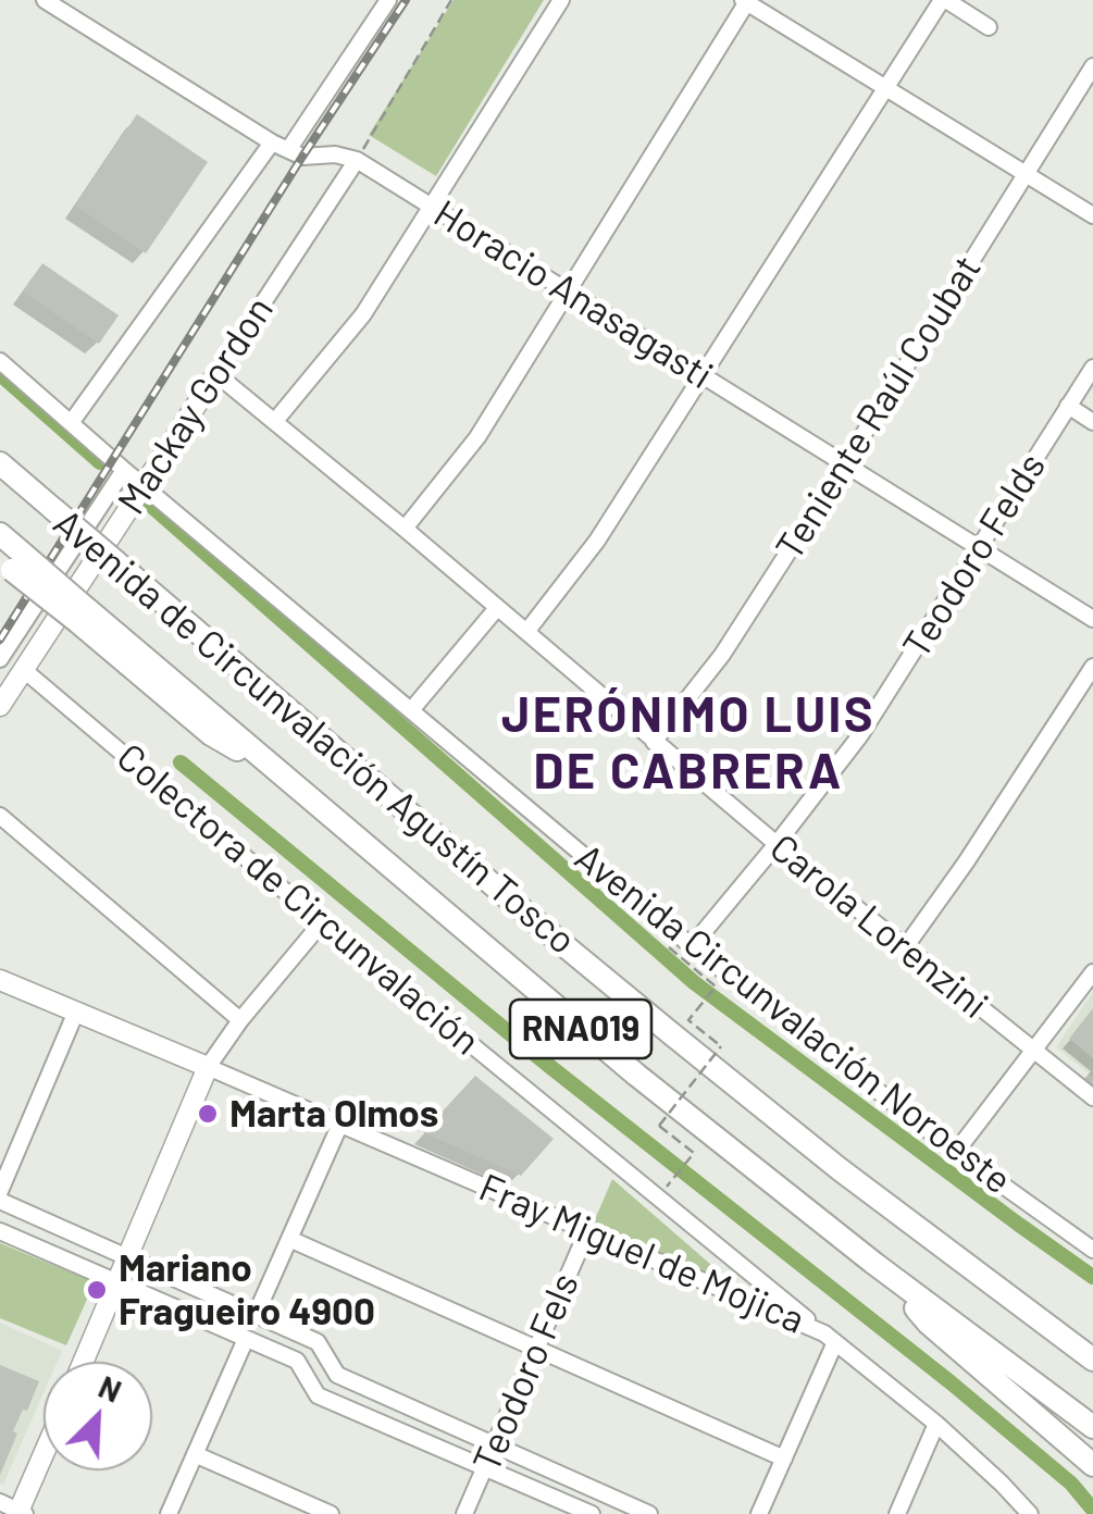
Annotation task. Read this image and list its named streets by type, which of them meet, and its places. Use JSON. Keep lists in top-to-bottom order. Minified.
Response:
{"streets":{"highway":["Avenida de Circunvalación Agustín Tosco","RNA019"],"main road":["Mackay Gordon"],"street":["Horacio Anasagasti","Teniente Raúl Coubat","Teodoro Felds","Colectora de Circunvalación","Carola Lorenzini","Avenida Circunvalación Noroeste","Fray Miguel de Mojica","Teodoro Fels"]},"crossings":[["Horacio Anasagasti","Mackay Gordon"],["Horacio Anasagasti","Teniente Raúl Coubat"],["Horacio Anasagasti","Teodoro Felds"],["Mackay Gordon","Colectora de Circunvalación"],["Mackay Gordon","Carola Lorenzini"],["Mackay Gordon","Avenida Circunvalación Noroeste"],["Teniente Raúl Coubat","Carola Lorenzini"],["Teodoro Felds","Carola Lorenzini"],["Teodoro Felds","Avenida Circunvalación Noroeste"],["Colectora de Circunvalación","Fray Miguel de Mojica"],["Fray Miguel de Mojica","Teodoro Fels"]],"districts":["JERÓNIMO LUIS DE CABRERA"],"places":["Marta Olmos","Mariano Fragueiro 4900"],"north":"top right"}
